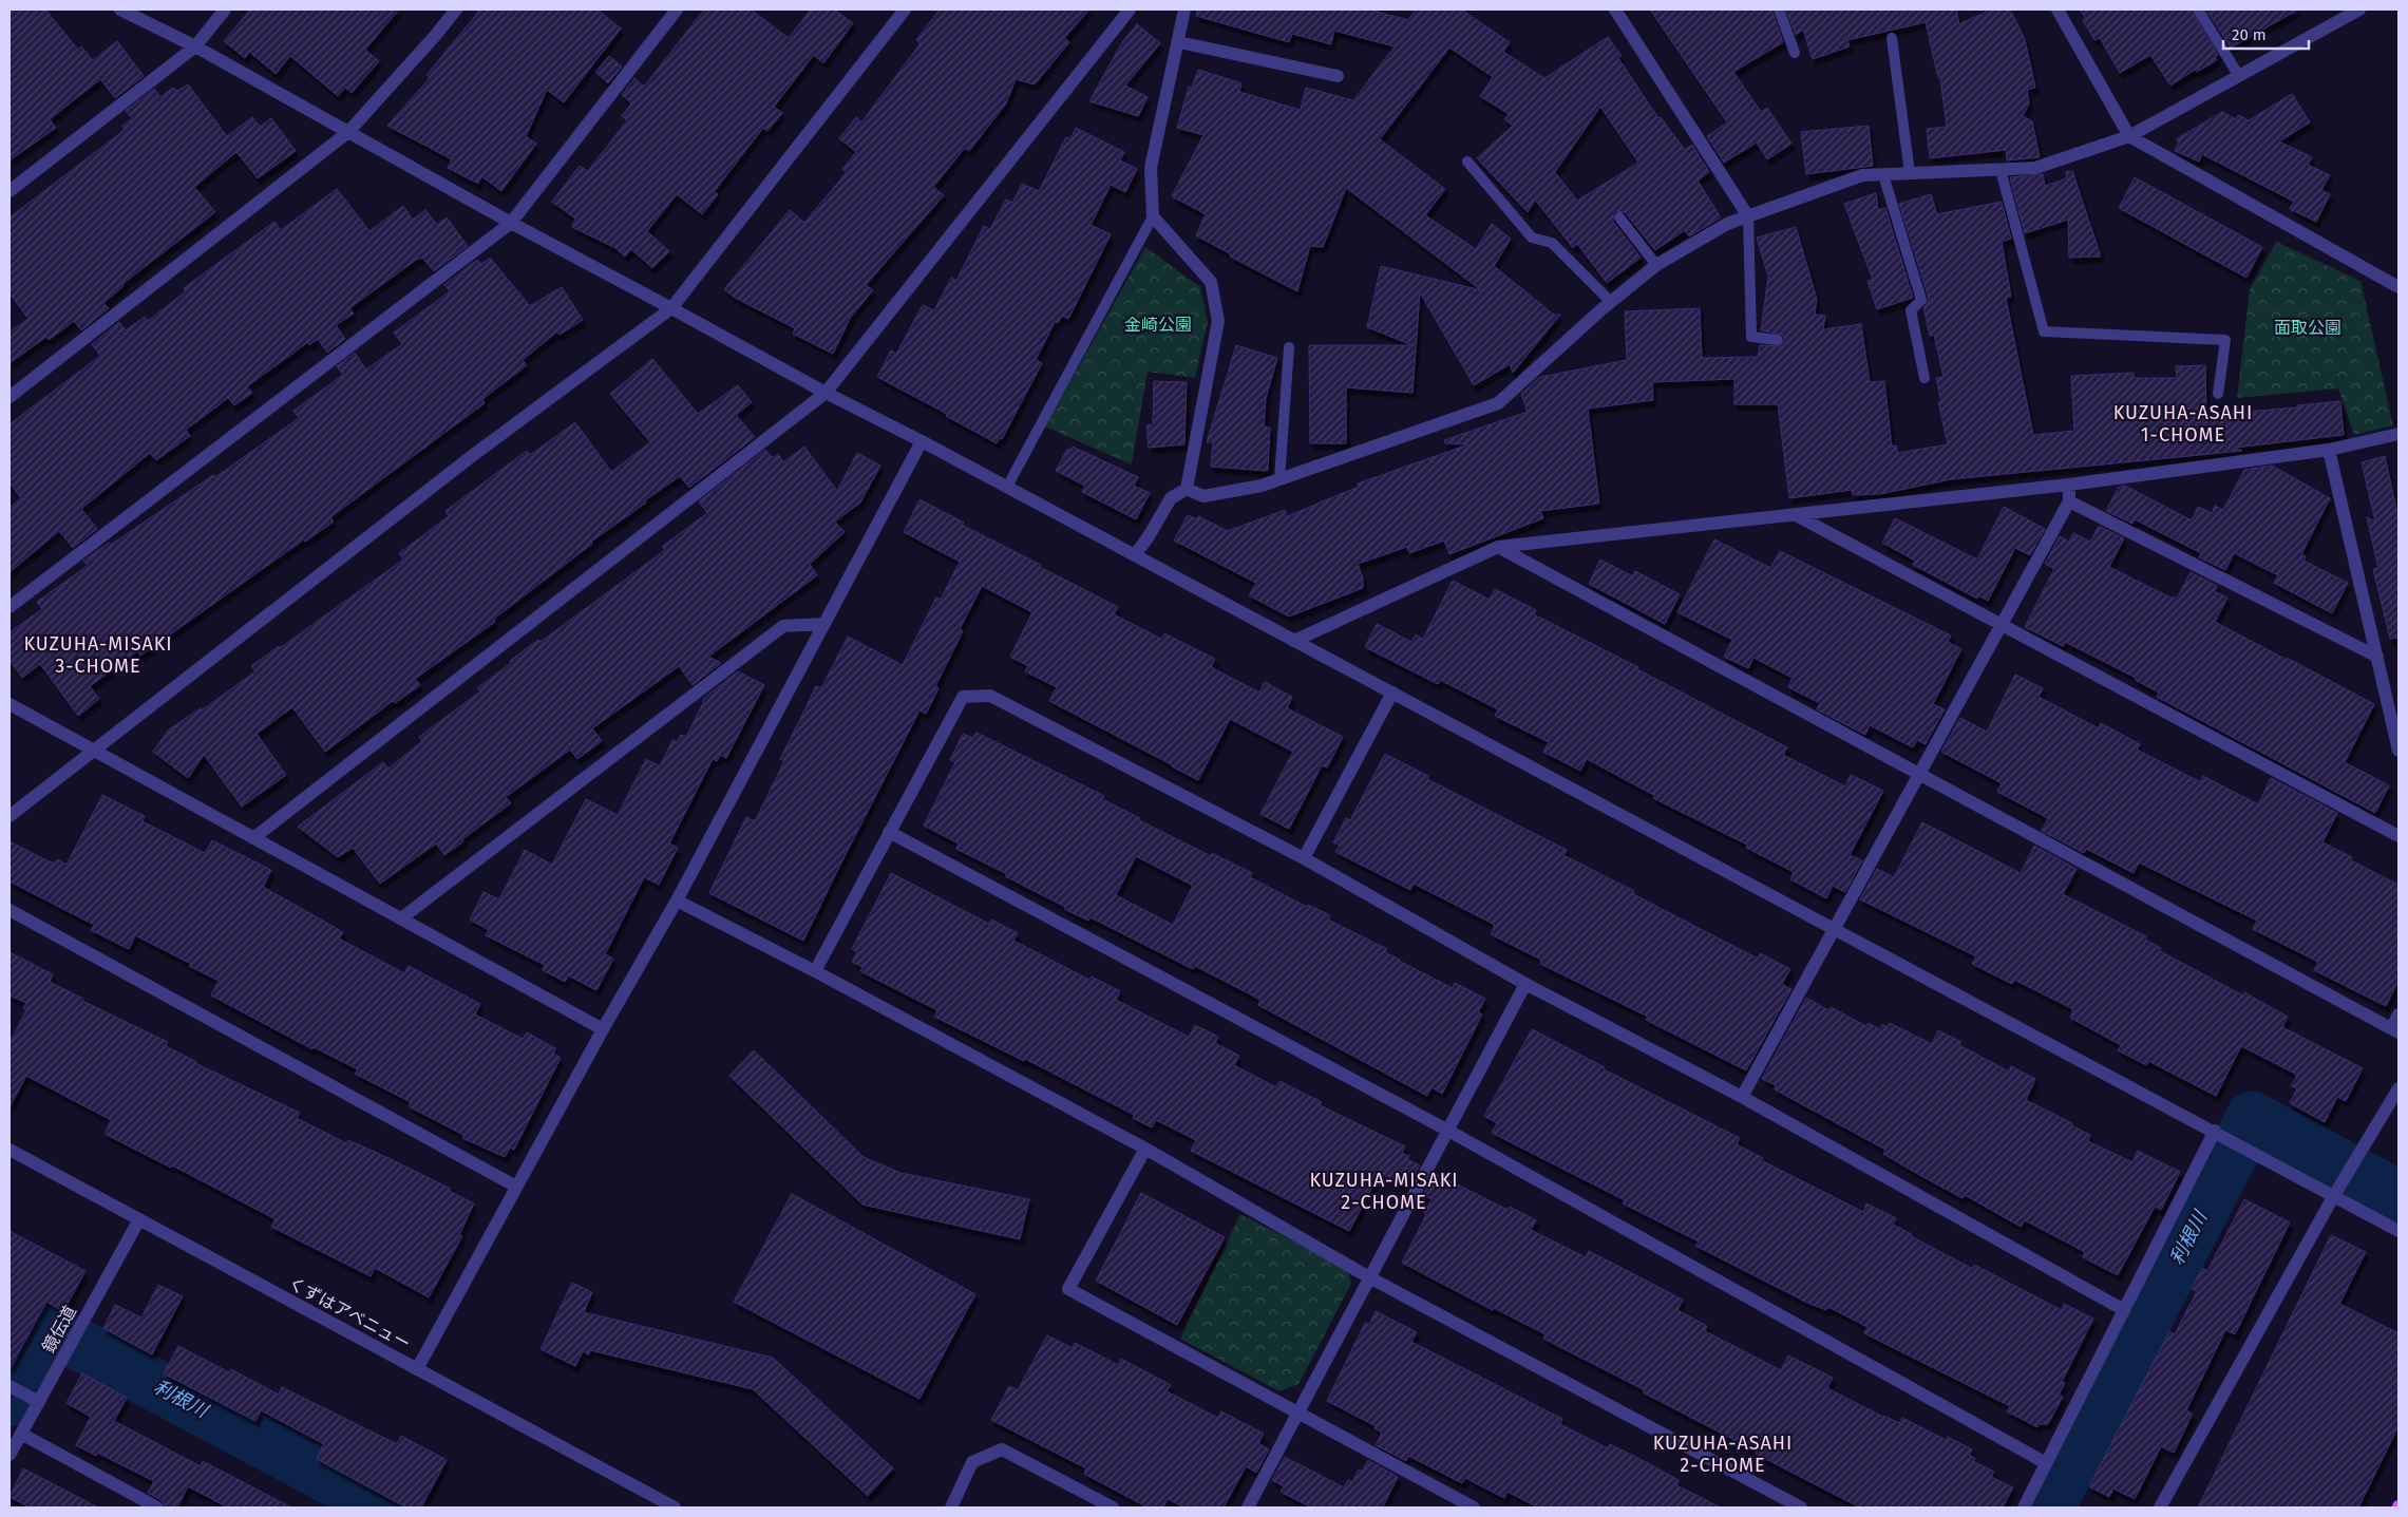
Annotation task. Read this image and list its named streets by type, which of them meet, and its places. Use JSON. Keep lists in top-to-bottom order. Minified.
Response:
{"streets":{"street":["くずはアベニュー","鏡伝道"]},"crossings":[["くずはアベニュー","鏡伝道"]],"districts":["KUZUHA-ASAHI 1-CHOME","KUZUHA-MISAKI 3-CHOME","KUZUHA-MISAKI 2-CHOME","KUZUHA-ASAHI 2-CHOME"],"water":["利根川"],"parks":["金崎公園","面取公園"],"scale_bar":"20 m"}
